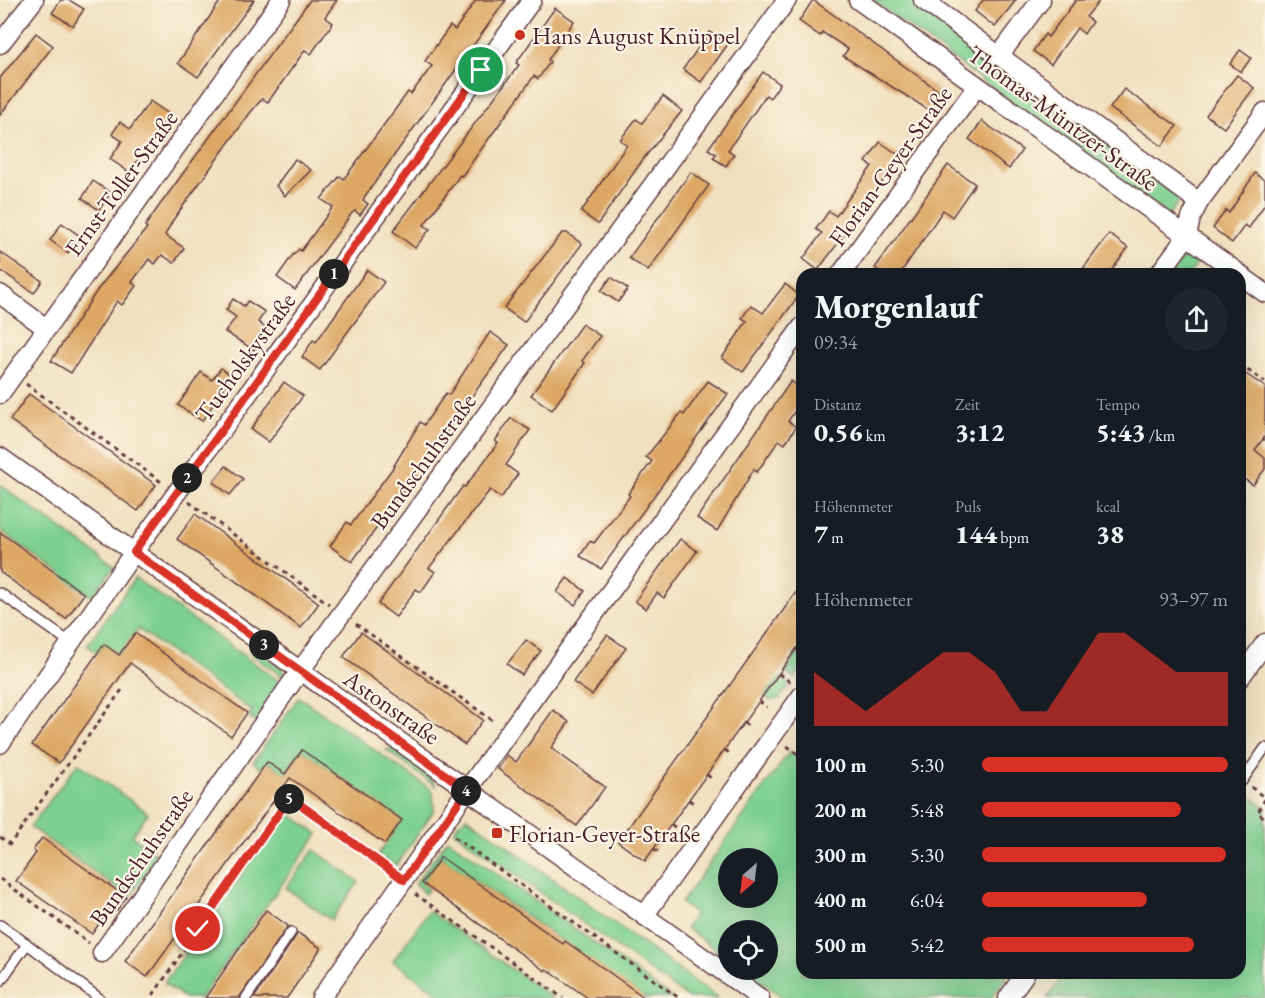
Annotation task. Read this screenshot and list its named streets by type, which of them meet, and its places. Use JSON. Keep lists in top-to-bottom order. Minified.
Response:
{"streets":{"street":["Thomas-Müntzer-Straße","Florian-Geyer-Straße","Ernst-Toller-Straße","Tucholskystraße","Bundschuhstraße","Astonstraße"]},"crossings":[["Thomas-Müntzer-Straße","Florian-Geyer-Straße"],["Tucholskystraße","Astonstraße"],["Bundschuhstraße","Astonstraße"]],"places":{"other":["Hans August Knüppel"],"transit":["Florian-Geyer-Straße"]},"north":"bottom left","page":{"pins":["1","2","3","4","5"],"heading":["Morgenlauf","09:34"],"stats":[["Distanz","0.56 km"],["Zeit","3:12"],["Tempo","5:43 /km"],["Höhenmeter","7 m"],["Puls","144 bpm"],["kcal","38"]],"chart":["Höhenmeter","93–97 m"],"list":[{"name":"100 m","note":"5:30"},{"name":"200 m","note":"5:48"},{"name":"300 m","note":"5:30"},{"name":"400 m","note":"6:04"},{"name":"500 m","note":"5:42"}]}}
